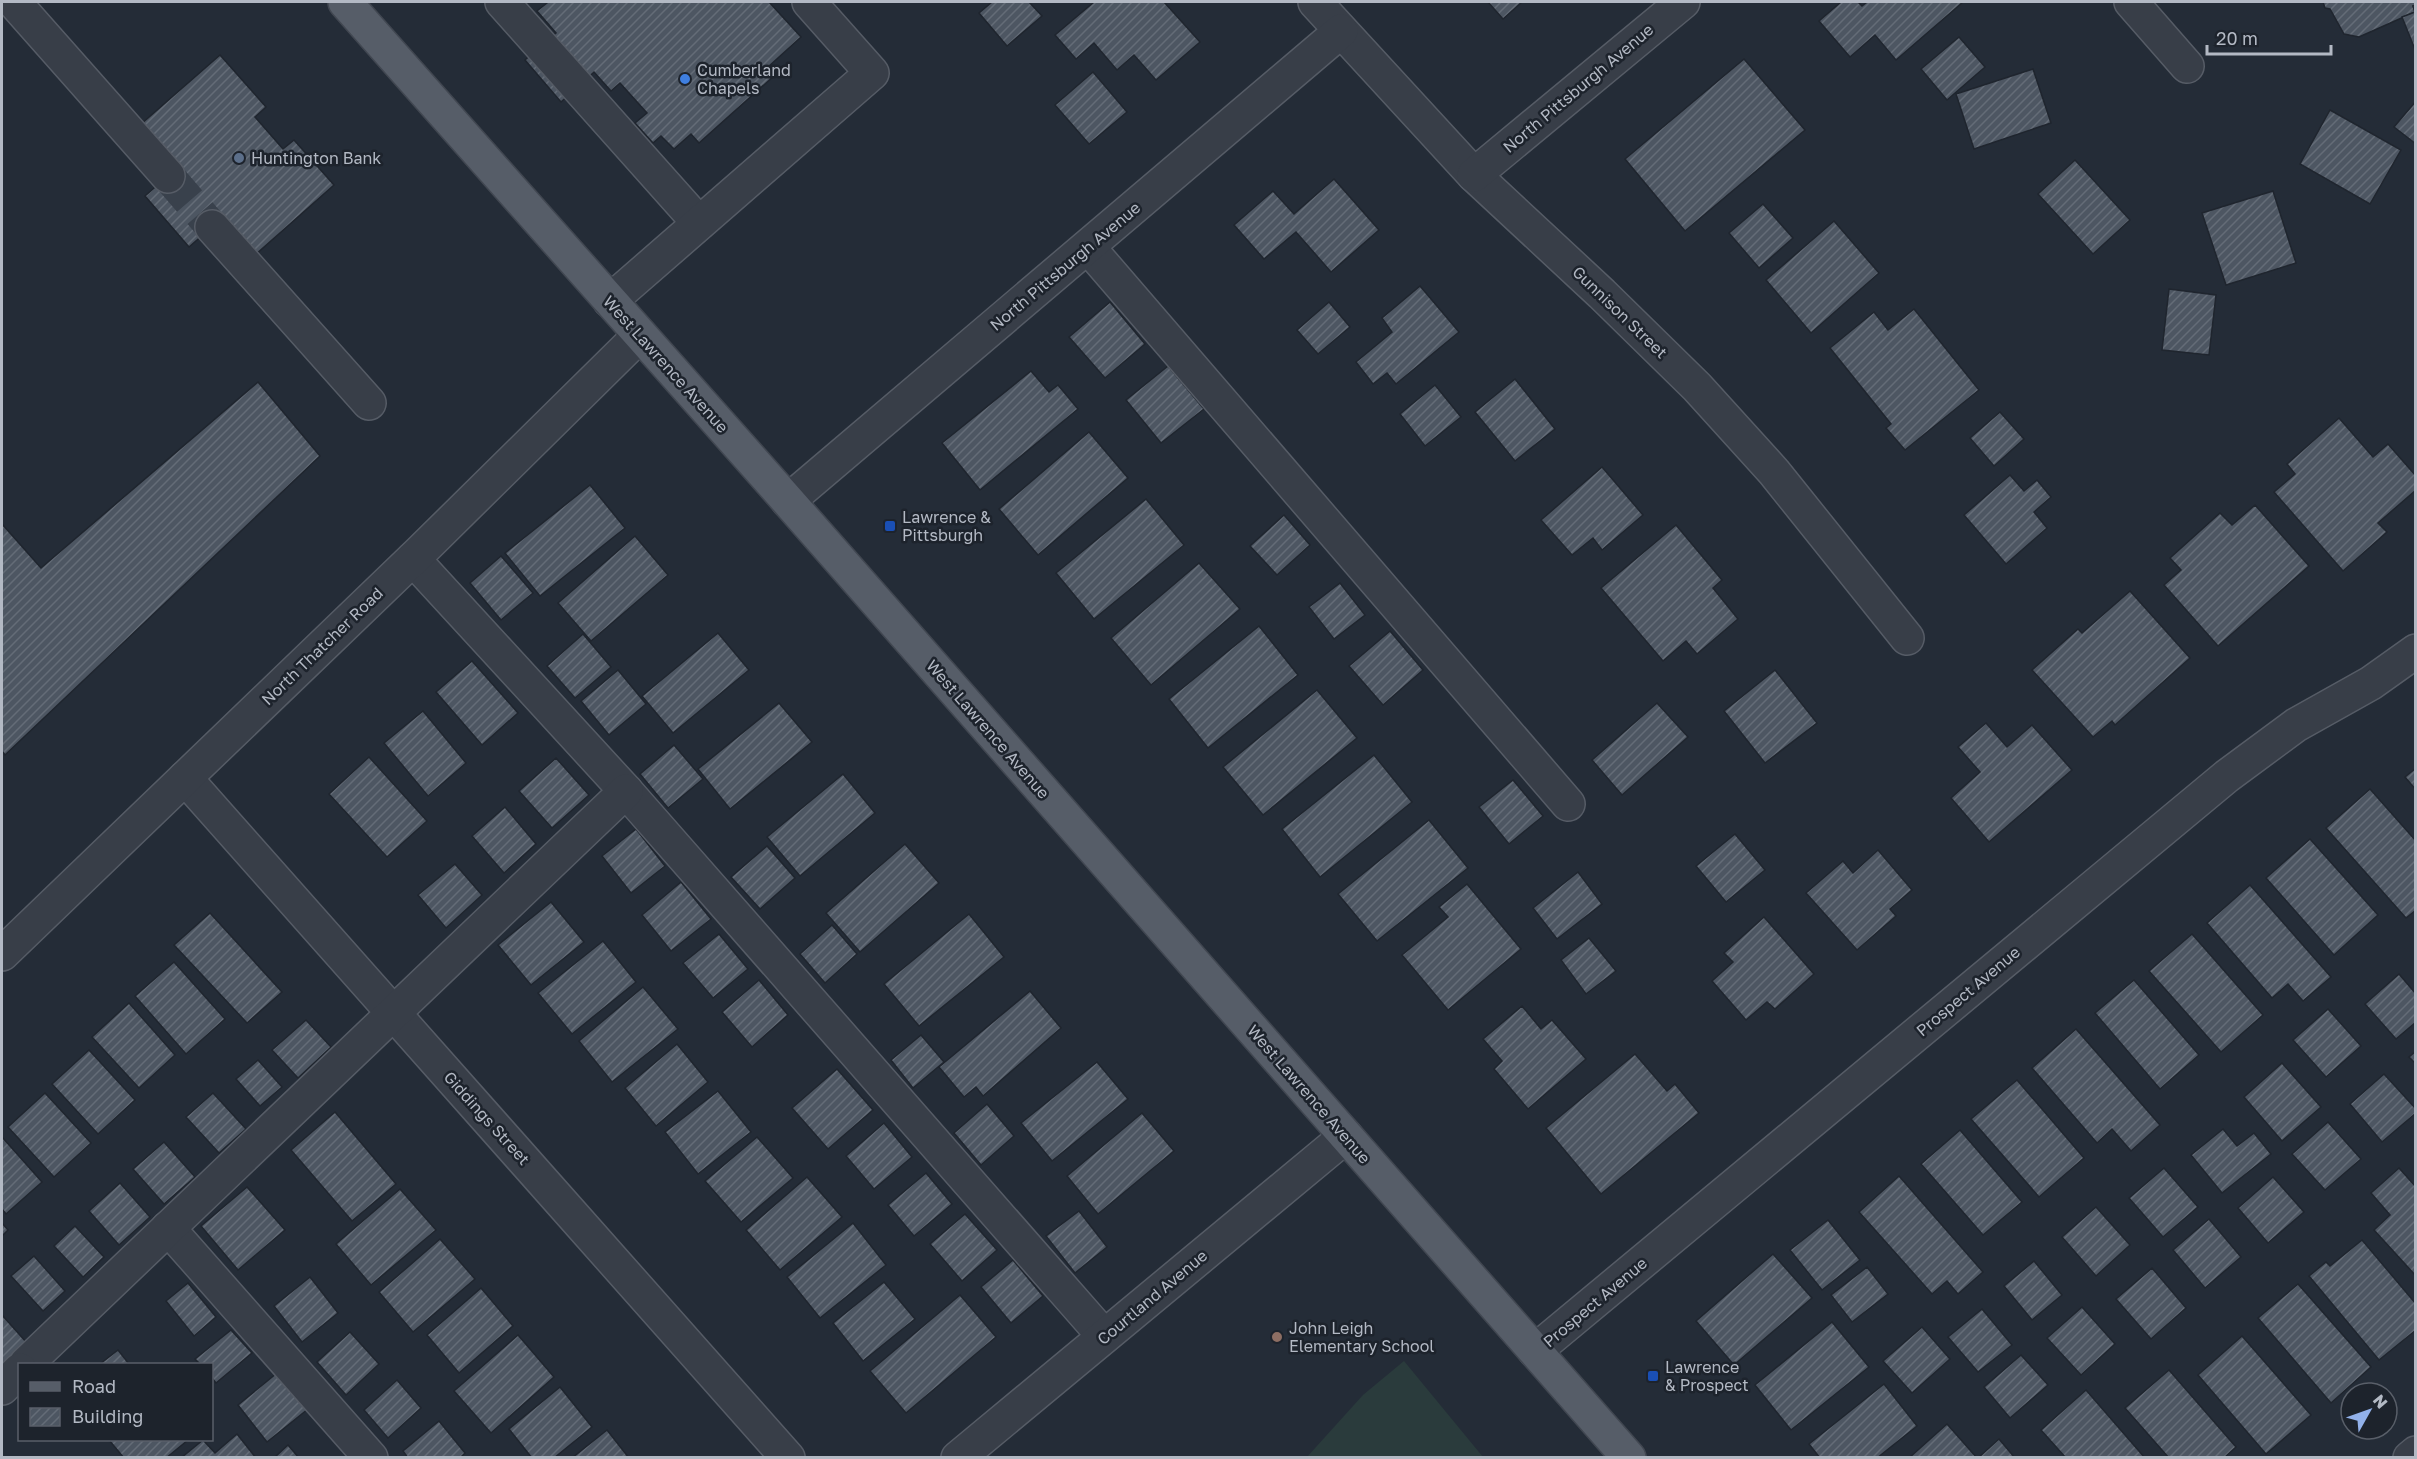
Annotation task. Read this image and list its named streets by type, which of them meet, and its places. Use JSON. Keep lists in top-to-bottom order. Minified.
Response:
{"streets":{"main road":["West Lawrence Avenue"],"street":["North Pittsburgh Avenue","Gunnison Street","North Thatcher Road","Prospect Avenue","Giddings Street","Courtland Avenue"]},"crossings":[["North Pittsburgh Avenue","Gunnison Street"],["North Pittsburgh Avenue","West Lawrence Avenue"],["West Lawrence Avenue","North Thatcher Road"],["West Lawrence Avenue","Prospect Avenue"],["West Lawrence Avenue","Courtland Avenue"],["North Thatcher Road","Giddings Street"]],"places":{"other":["Cumberland Chapels","Huntington Bank","John Leigh Elementary School"],"transit":["Lawrence & Pittsburgh","Lawrence & Prospect"]},"legend":["Road","Building"],"scale_bar":"20 m","north":"top right"}
